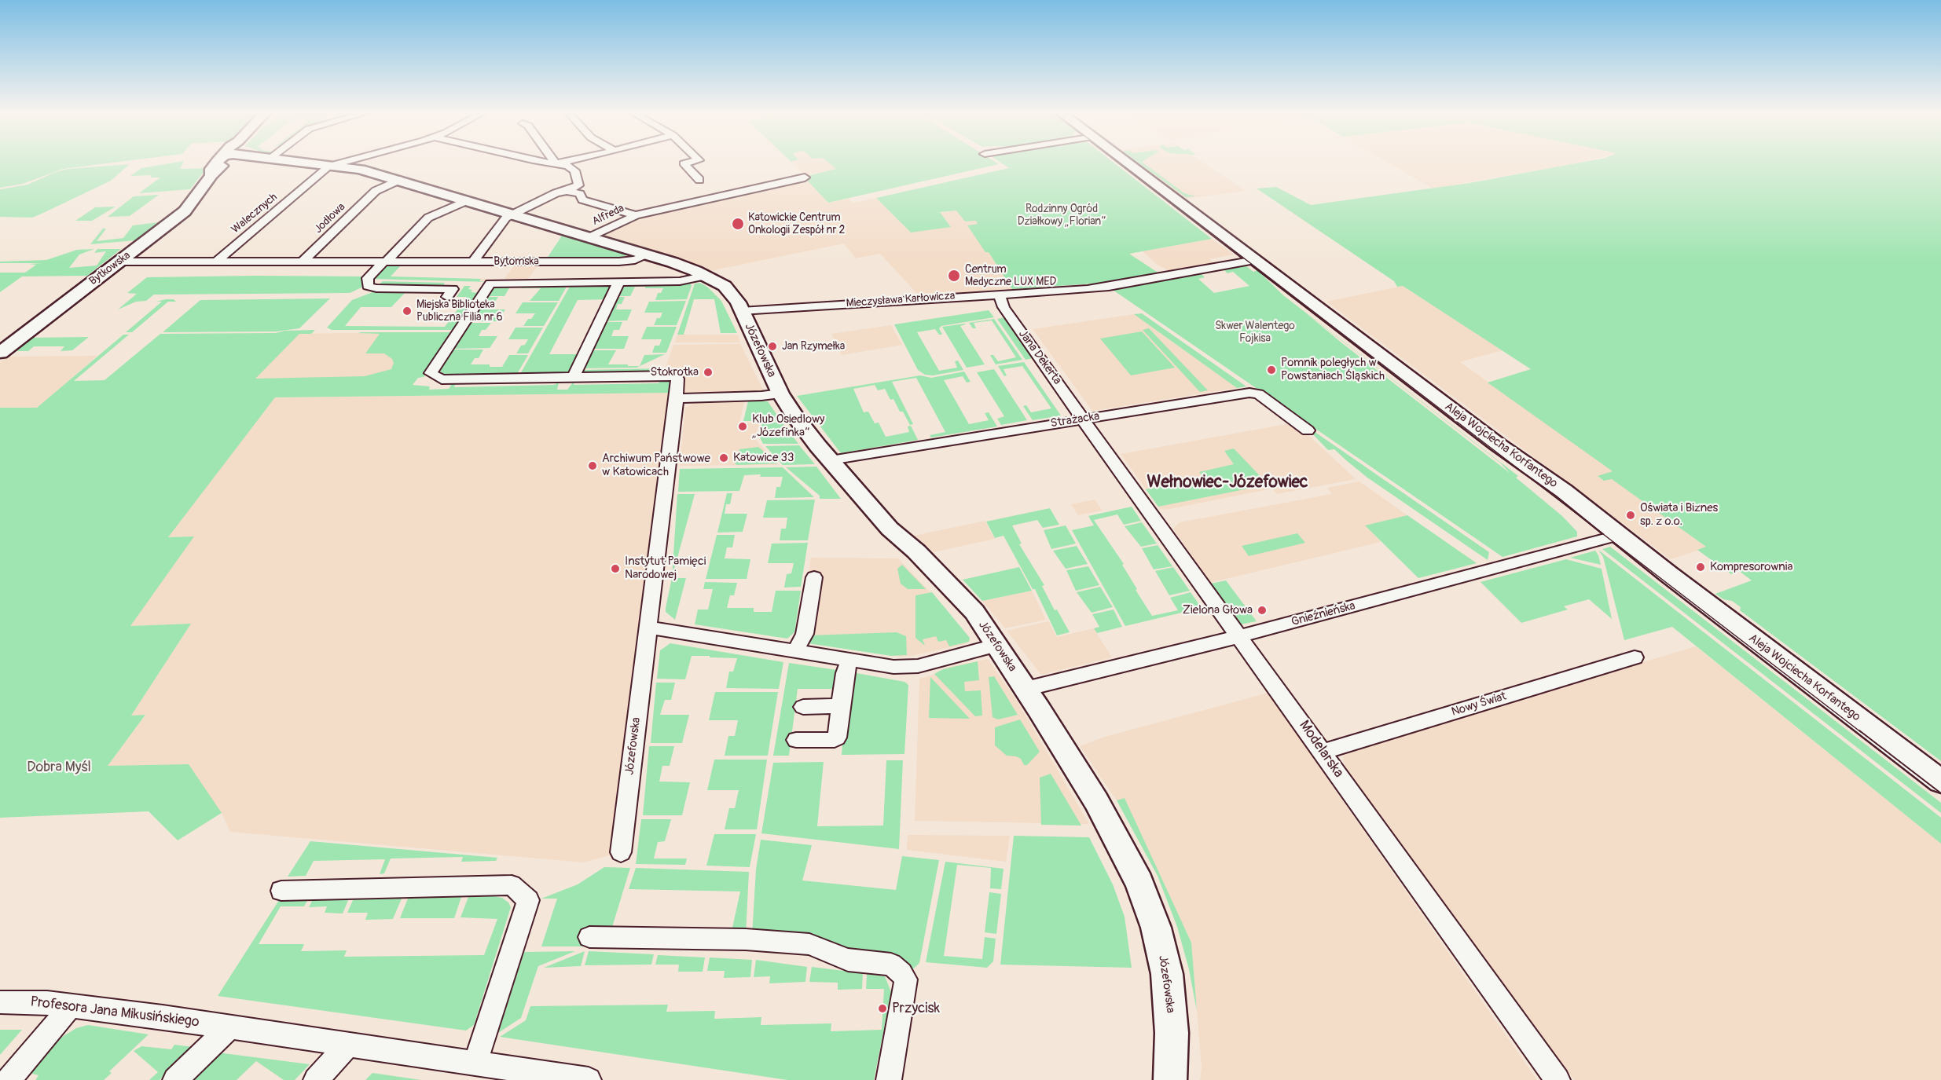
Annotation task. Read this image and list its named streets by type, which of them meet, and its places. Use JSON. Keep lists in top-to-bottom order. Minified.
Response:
{"streets":{"street":["Walecznych","Alfreda","Jodłowa","Bytomska","Bytkowska","Mieczysława Karłowicza","Józefowska","Jana Dekerta","Strażacka","Aleja Wojciecha Korfantego","Gnieźnieńska","Nowy Świat","Modelarska","Profesora Jana Mikusińskiego"]},"crossings":[["Walecznych","Bytomska"],["Walecznych","Józefowska"],["Alfreda","Józefowska"],["Jodłowa","Bytomska"],["Jodłowa","Józefowska"],["Bytomska","Bytkowska"],["Bytomska","Józefowska"],["Mieczysława Karłowicza","Józefowska"],["Mieczysława Karłowicza","Jana Dekerta"],["Mieczysława Karłowicza","Aleja Wojciecha Korfantego"],["Józefowska","Strażacka"],["Józefowska","Gnieźnieńska"],["Jana Dekerta","Strażacka"],["Jana Dekerta","Modelarska"],["Strażacka","Modelarska"],["Aleja Wojciecha Korfantego","Gnieźnieńska"],["Gnieźnieńska","Modelarska"],["Nowy Świat","Modelarska"]],"districts":["Wełnowiec-Józefowiec"],"parks":["Rodzinny Ogród Działkowy „Florian”","Skwer Walentego Fojkisa","Dobra Myśl"],"places":["Katowickie Centrum Onkologii Zespół nr 2","Centrum Medyczne LUX MED","Miejska Biblioteka Publiczna Filia nr 6","Jan Rzymełka","Pomnik poległych w Powstaniach Śląskich","Stokrotka","Klub Osiedlowy „Józefinka”","Katowice 33","Archiwum Państwowe w Katowicach","Oświata i Biznes sp. z o.o.","Kompresorownia","Instytut Pamięci Narodowej","Zielona Głowa","Przycisk"]}
